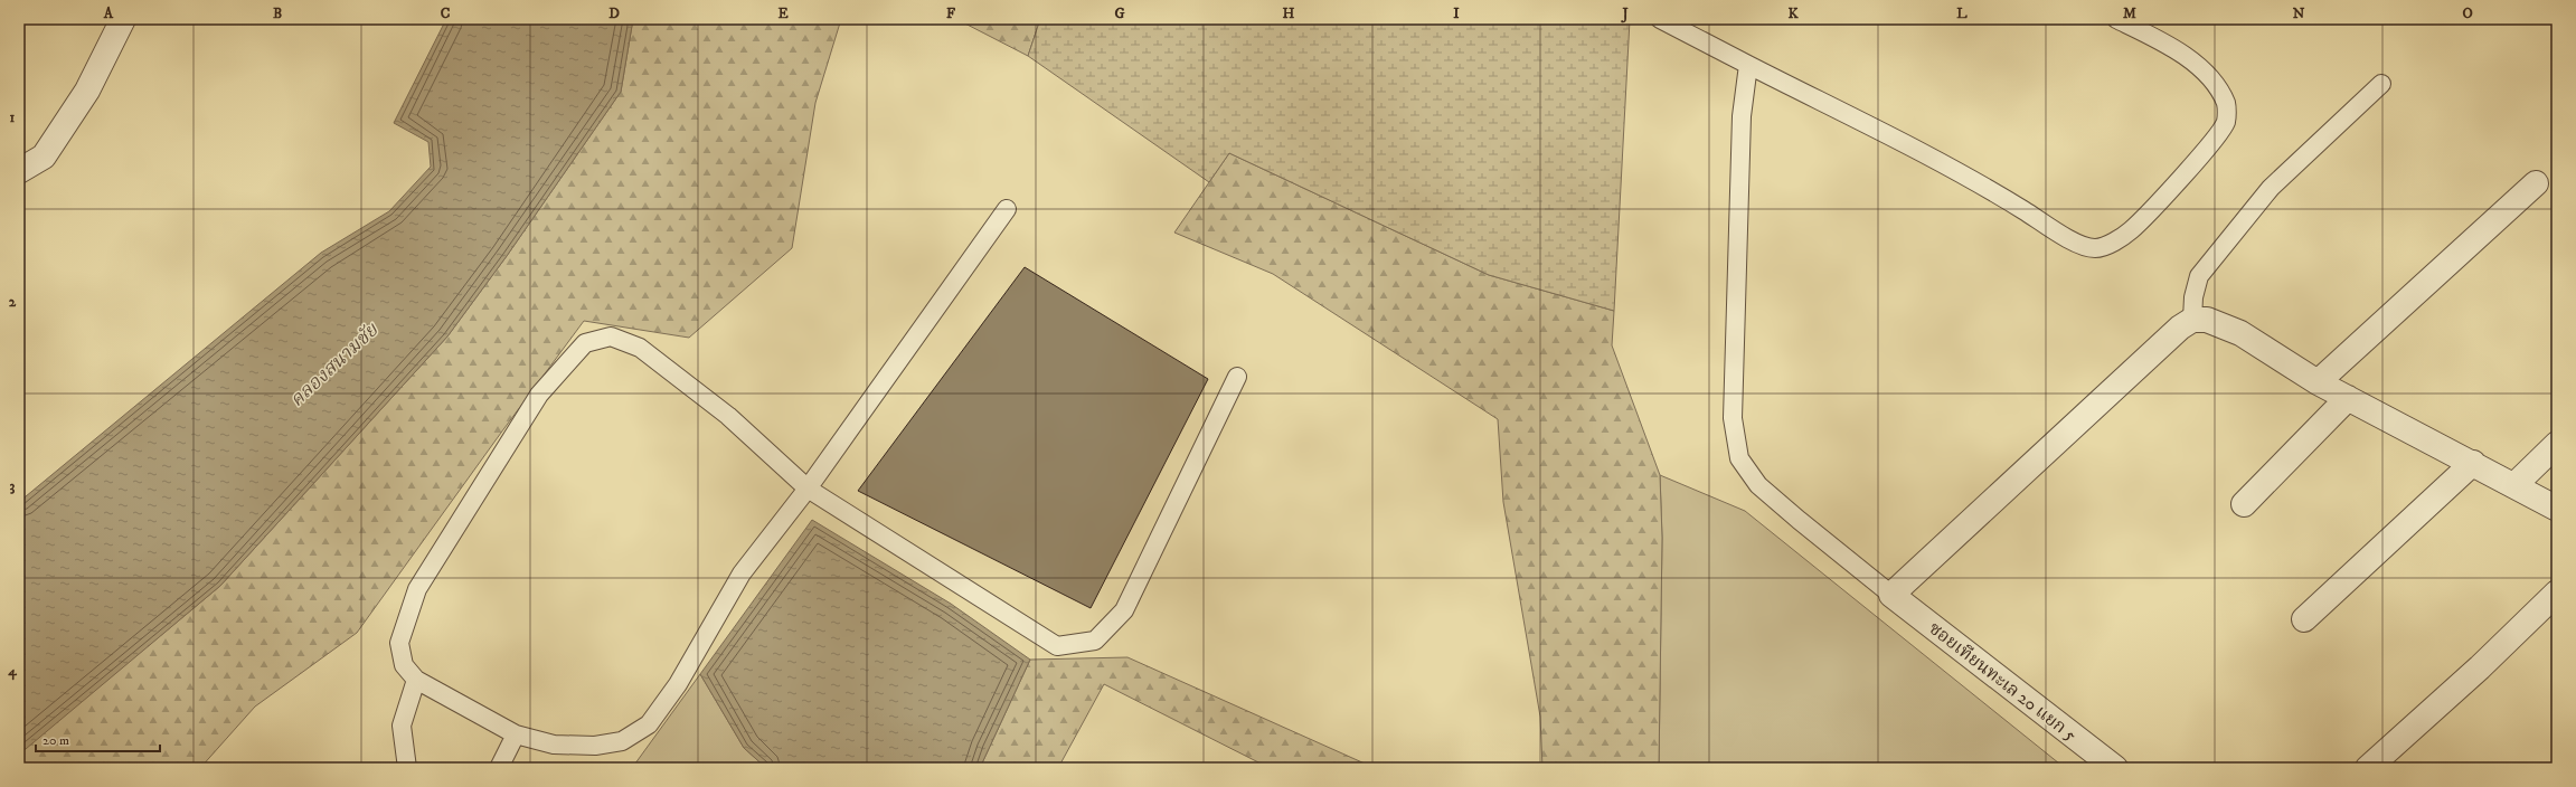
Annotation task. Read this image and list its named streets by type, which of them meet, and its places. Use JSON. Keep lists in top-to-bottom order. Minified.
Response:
{"streets":{"street":["ซอยเทียนทะเล 20 แยก 5"]},"water":["คลองสนามชัย"],"scale_bar":"20 m","grid":{"columns":["A","B","C","D","E","F","G","H","I","J","K","L","M","N","O"],"rows":["1","2","3","4"]}}
